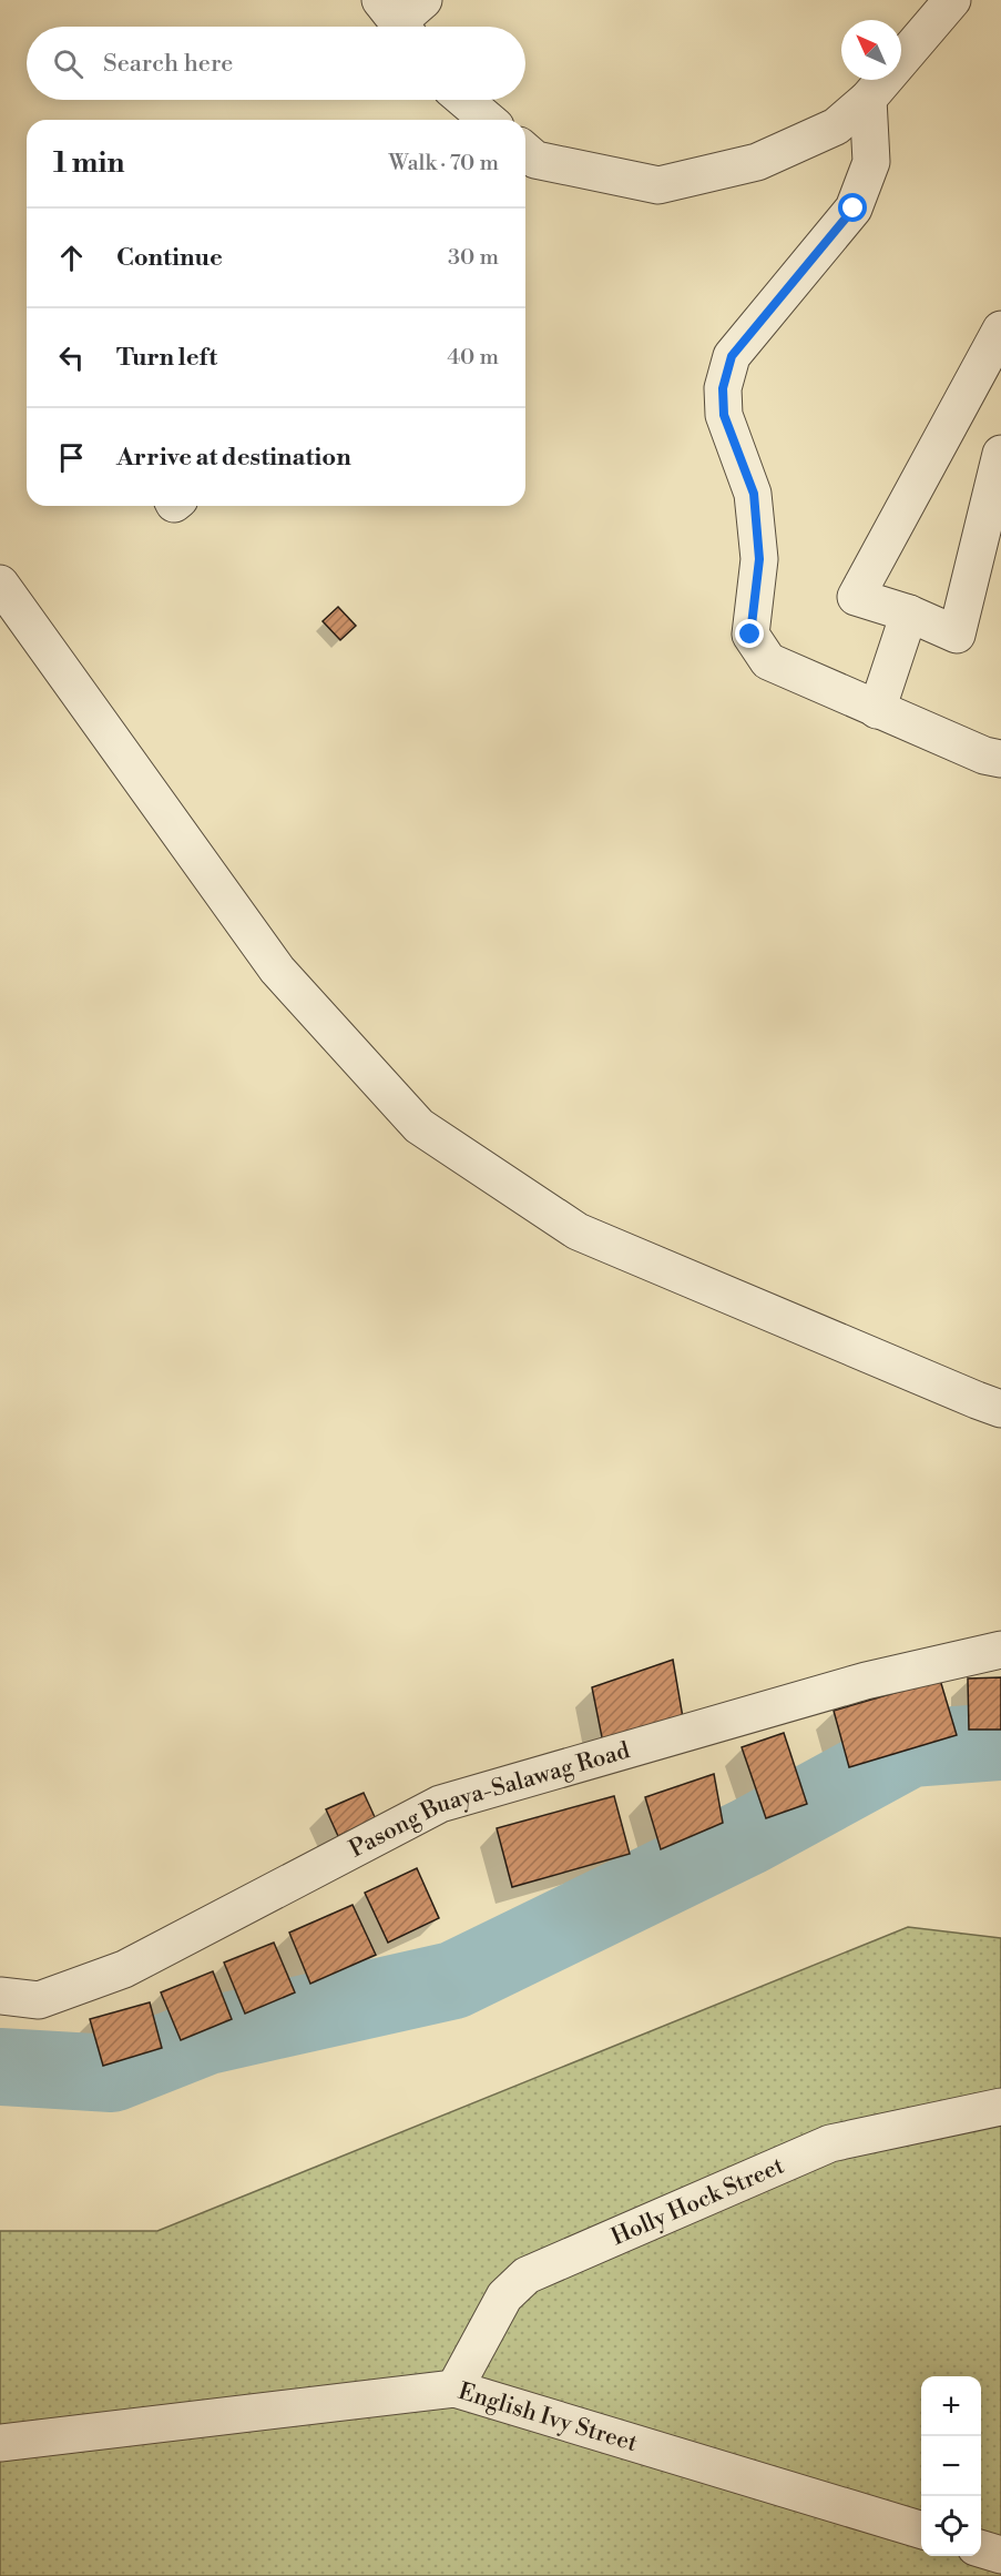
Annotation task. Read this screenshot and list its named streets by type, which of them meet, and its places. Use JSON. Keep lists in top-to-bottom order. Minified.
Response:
{"streets":{"street":["Pasong Buaya-Salawag Road","Holly Hock Street","English Ivy Street"]},"crossings":[["Holly Hock Street","English Ivy Street"]],"north":"top left","page":{"search":"Search here","heading":["1 min","Walk · 70 m"],"list":[["Continue","30 m"],["Turn left","40 m"],"Arrive at destination"],"map_buttons":["+","−"]}}
